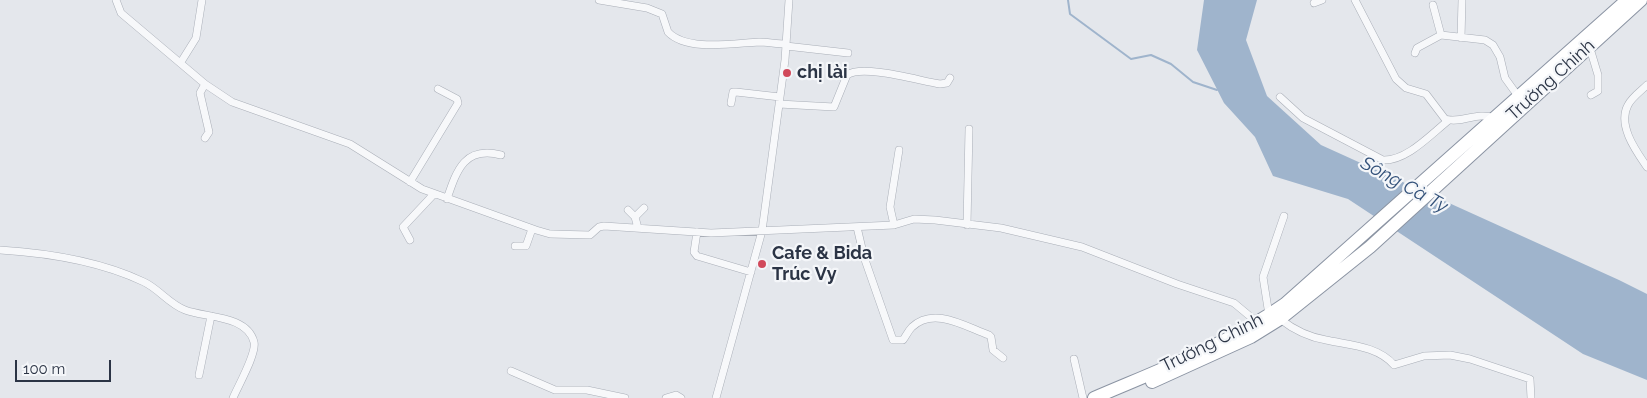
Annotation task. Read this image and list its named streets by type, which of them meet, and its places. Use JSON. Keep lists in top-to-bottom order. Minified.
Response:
{"streets":{"highway":["Trường Chinh"]},"water":["Sông Cà Ty"],"places":["chị lài","Cafe & Bida Trúc Vy"],"scale_bar":"100 m"}
